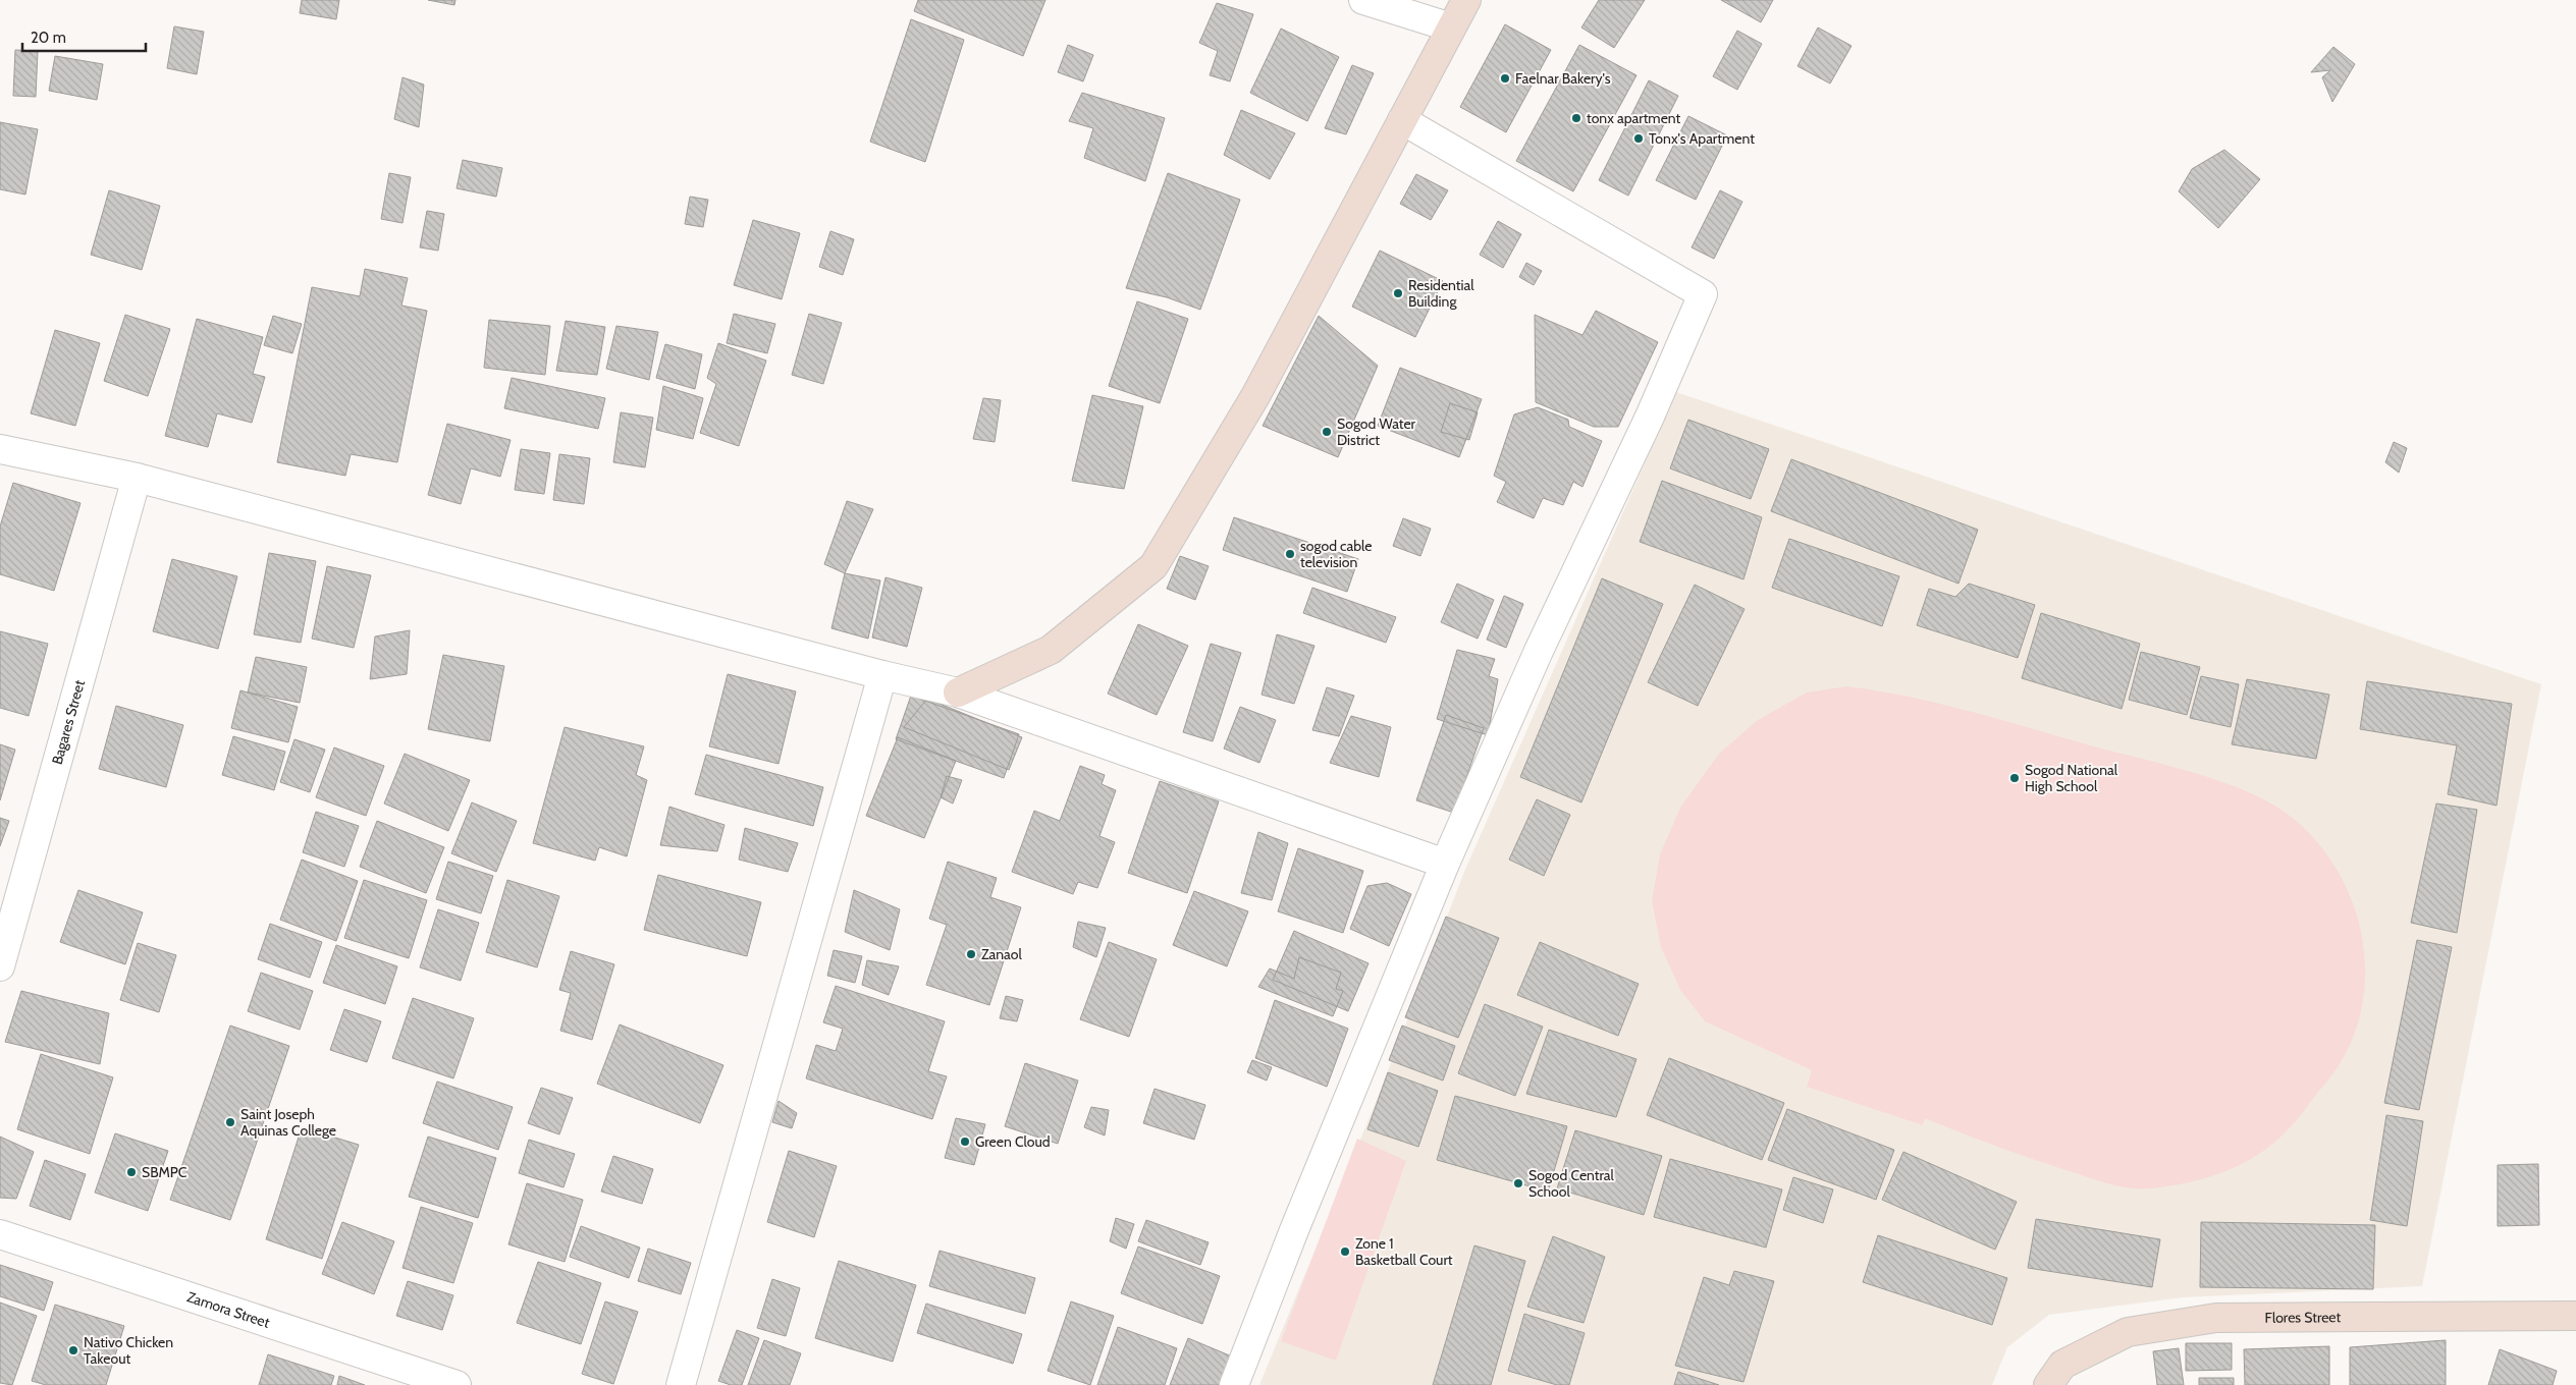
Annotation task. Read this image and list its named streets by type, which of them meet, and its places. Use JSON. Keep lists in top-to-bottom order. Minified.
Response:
{"streets":{"street":["Bagares Street","Zamora Street","Flores Street"]},"places":["Faelnar Bakery's","tonx apartment","Tonx's Apartment","Residential Building","Sogod Water District","sogod cable television","Sogod National High School","Zanaol","Saint Joseph Aquinas College","Green Cloud","SBMPC","Sogod Central School","Zone 1 Basketball Court","Nativo Chicken Takeout"],"scale_bar":"20 m"}
